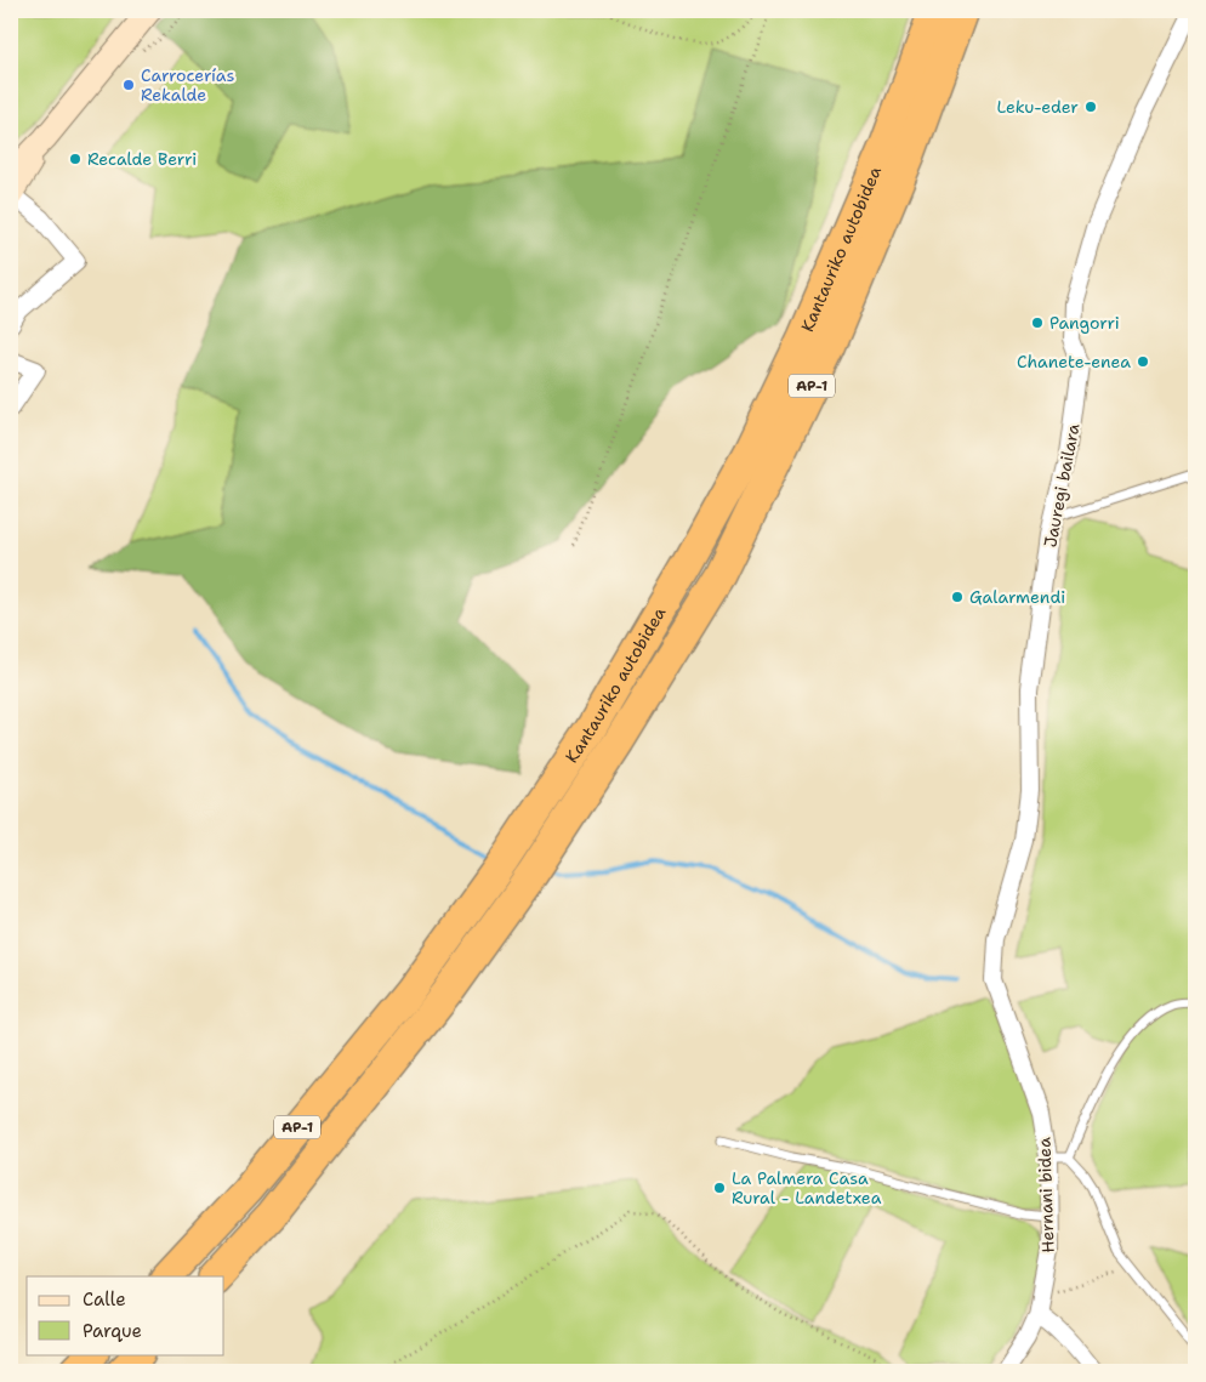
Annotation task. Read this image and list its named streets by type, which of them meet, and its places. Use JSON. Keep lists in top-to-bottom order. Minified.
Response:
{"streets":{"highway":["Kantauriko autobidea","AP-1"],"street":["Jauregi bailara","Hernani bidea"]},"crossings":[["Jauregi bailara","Hernani bidea"]],"places":["Carrocerías Rekalde","Leku-eder","Recalde Berri","Pangorri","Chanete-enea","Galarmendi","La Palmera Casa Rural - Landetxea"],"legend":["Calle","Parque"]}
